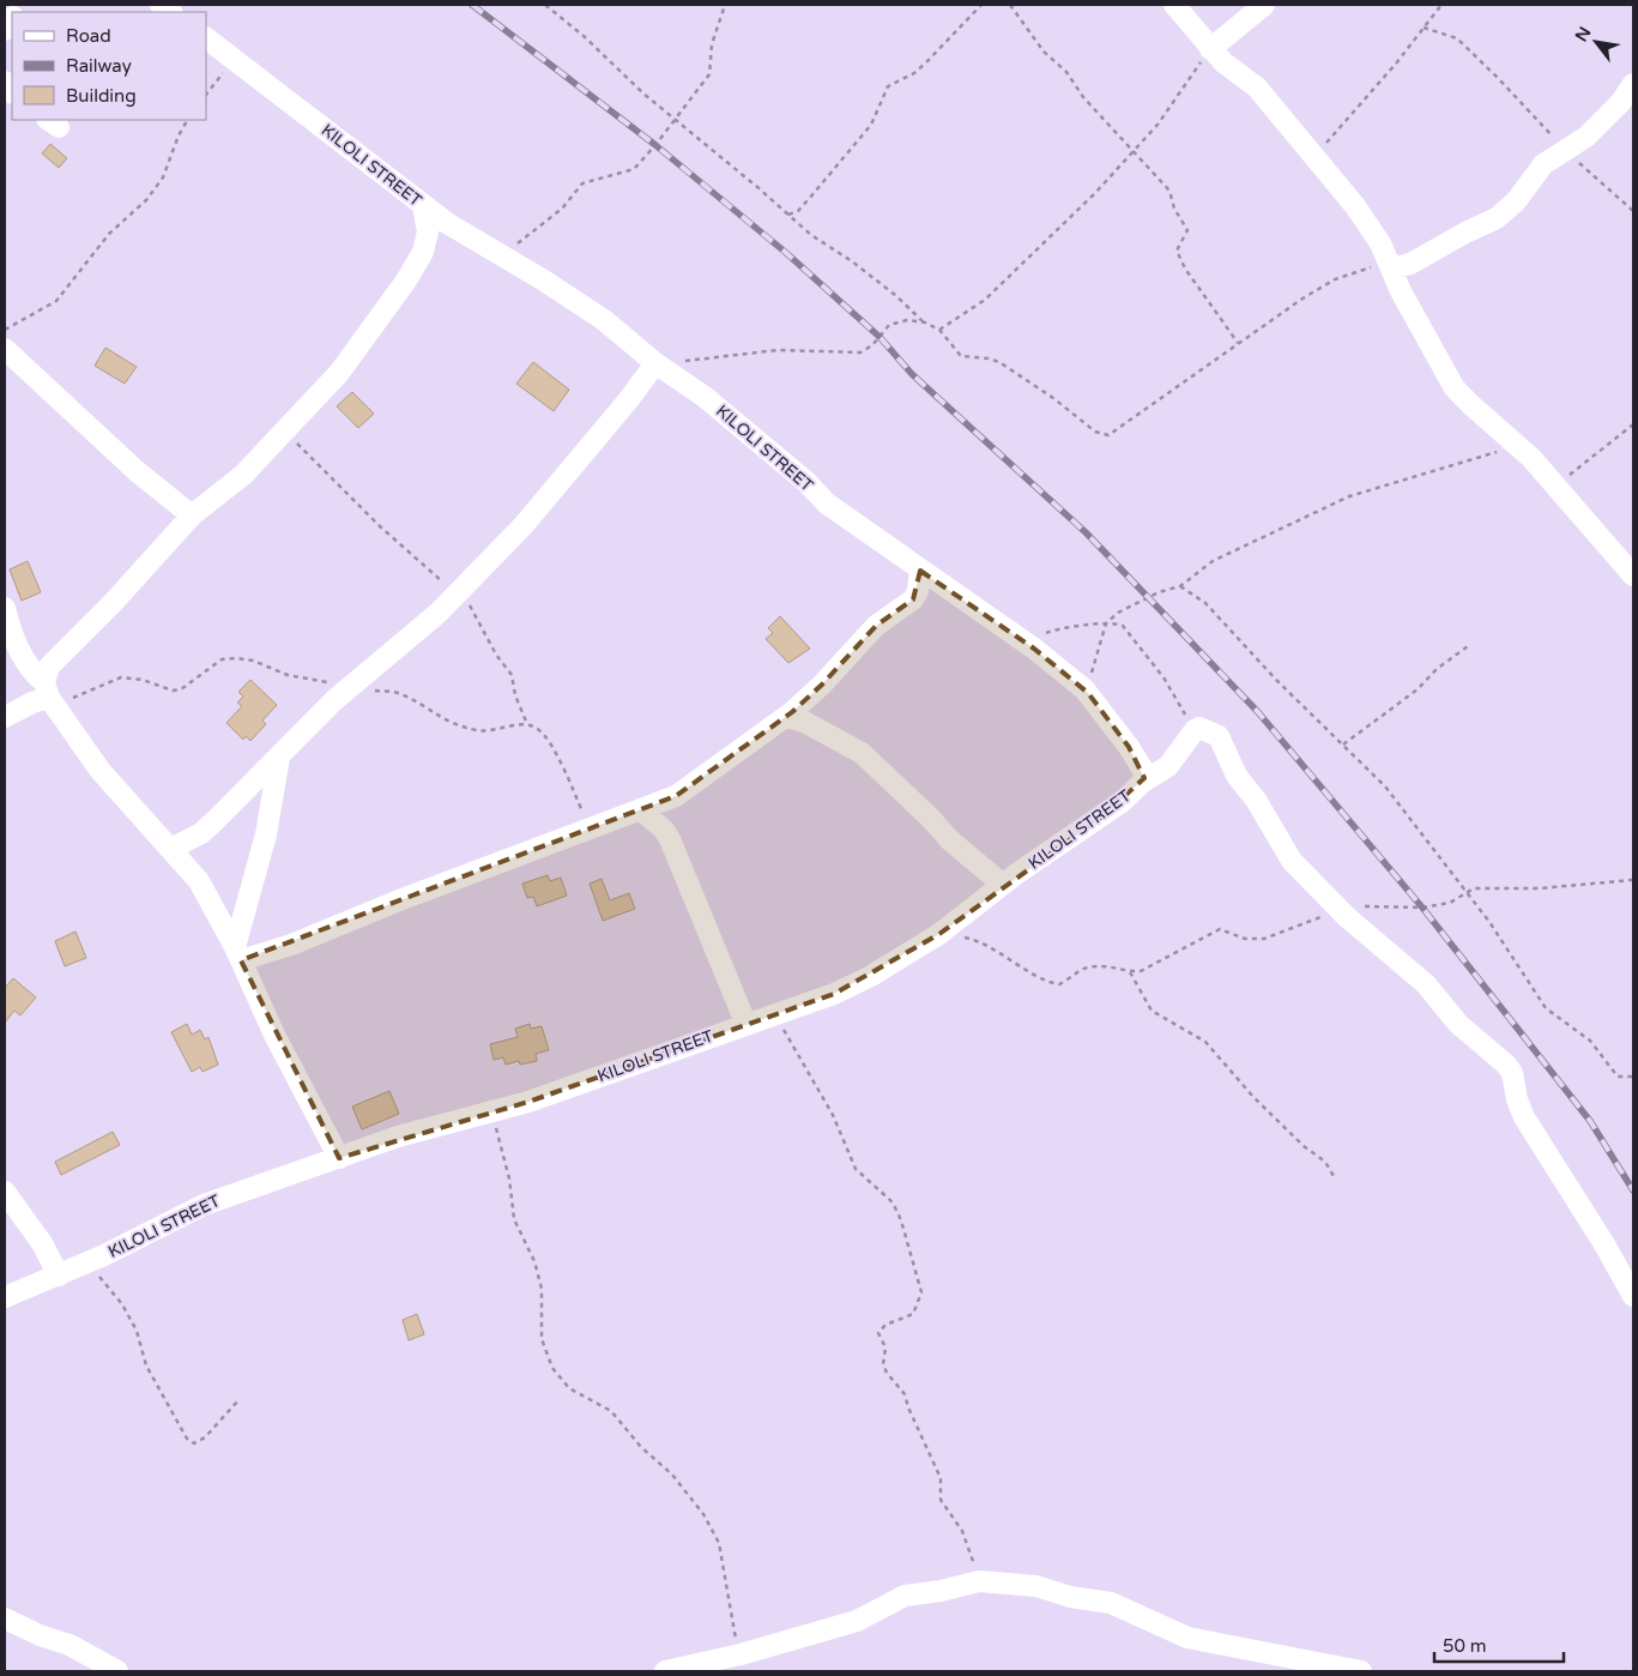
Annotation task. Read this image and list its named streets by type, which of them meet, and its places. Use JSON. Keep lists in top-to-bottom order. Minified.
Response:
{"streets":{"street":["KILOLI STREET"]},"legend":["Road","Railway","Building"],"scale_bar":"50 m","north":"top left"}
